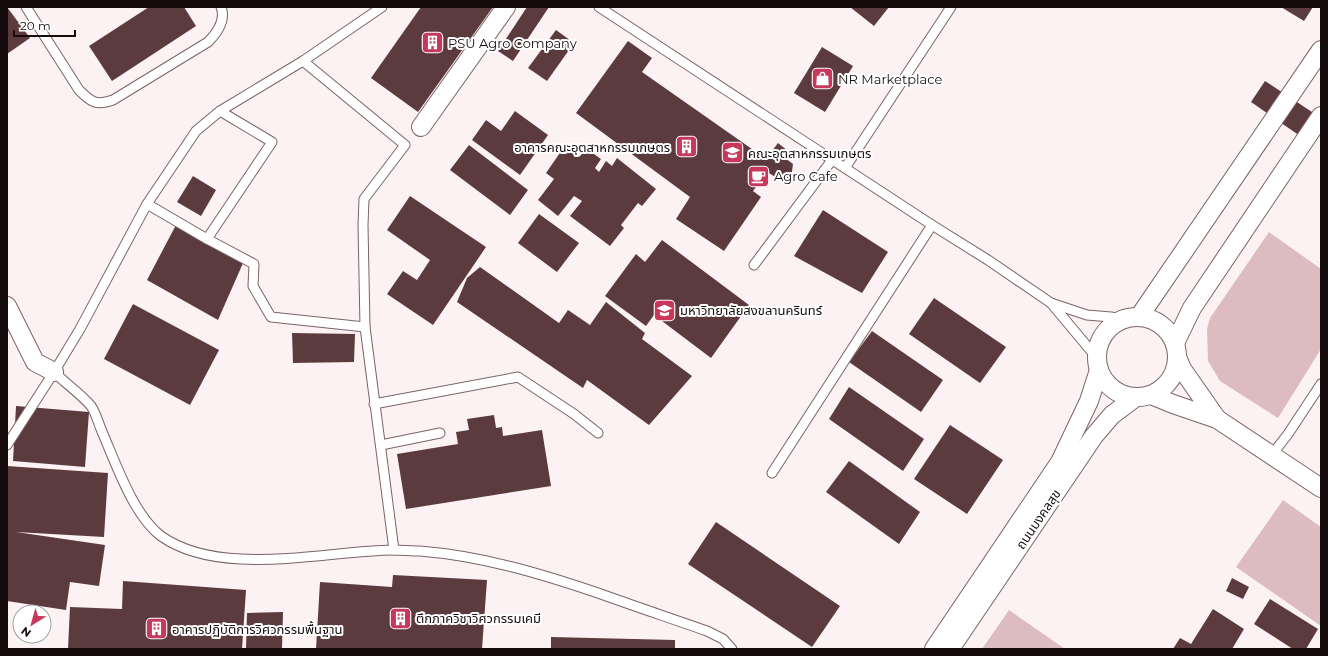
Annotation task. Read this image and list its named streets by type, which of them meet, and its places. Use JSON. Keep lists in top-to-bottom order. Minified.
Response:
{"streets":{"street":["ถนนมงคลสุข"]},"places":{"building":["PSU Agro Company","อาคารคณะอุตสาหกรรมเกษตร","ตึกภาควิชาวิศวกรรมเคมี","อาคารปฏิบัติการวิศวกรรมพื้นฐาน"],"shop":["NR Marketplace"],"school or university":["คณะอุตสาหกรรมเกษตร","มหาวิทยาลัยสงขลานครินทร์"],"cafe":["Agro Cafe"]},"scale_bar":"20 m","north":"bottom left"}
